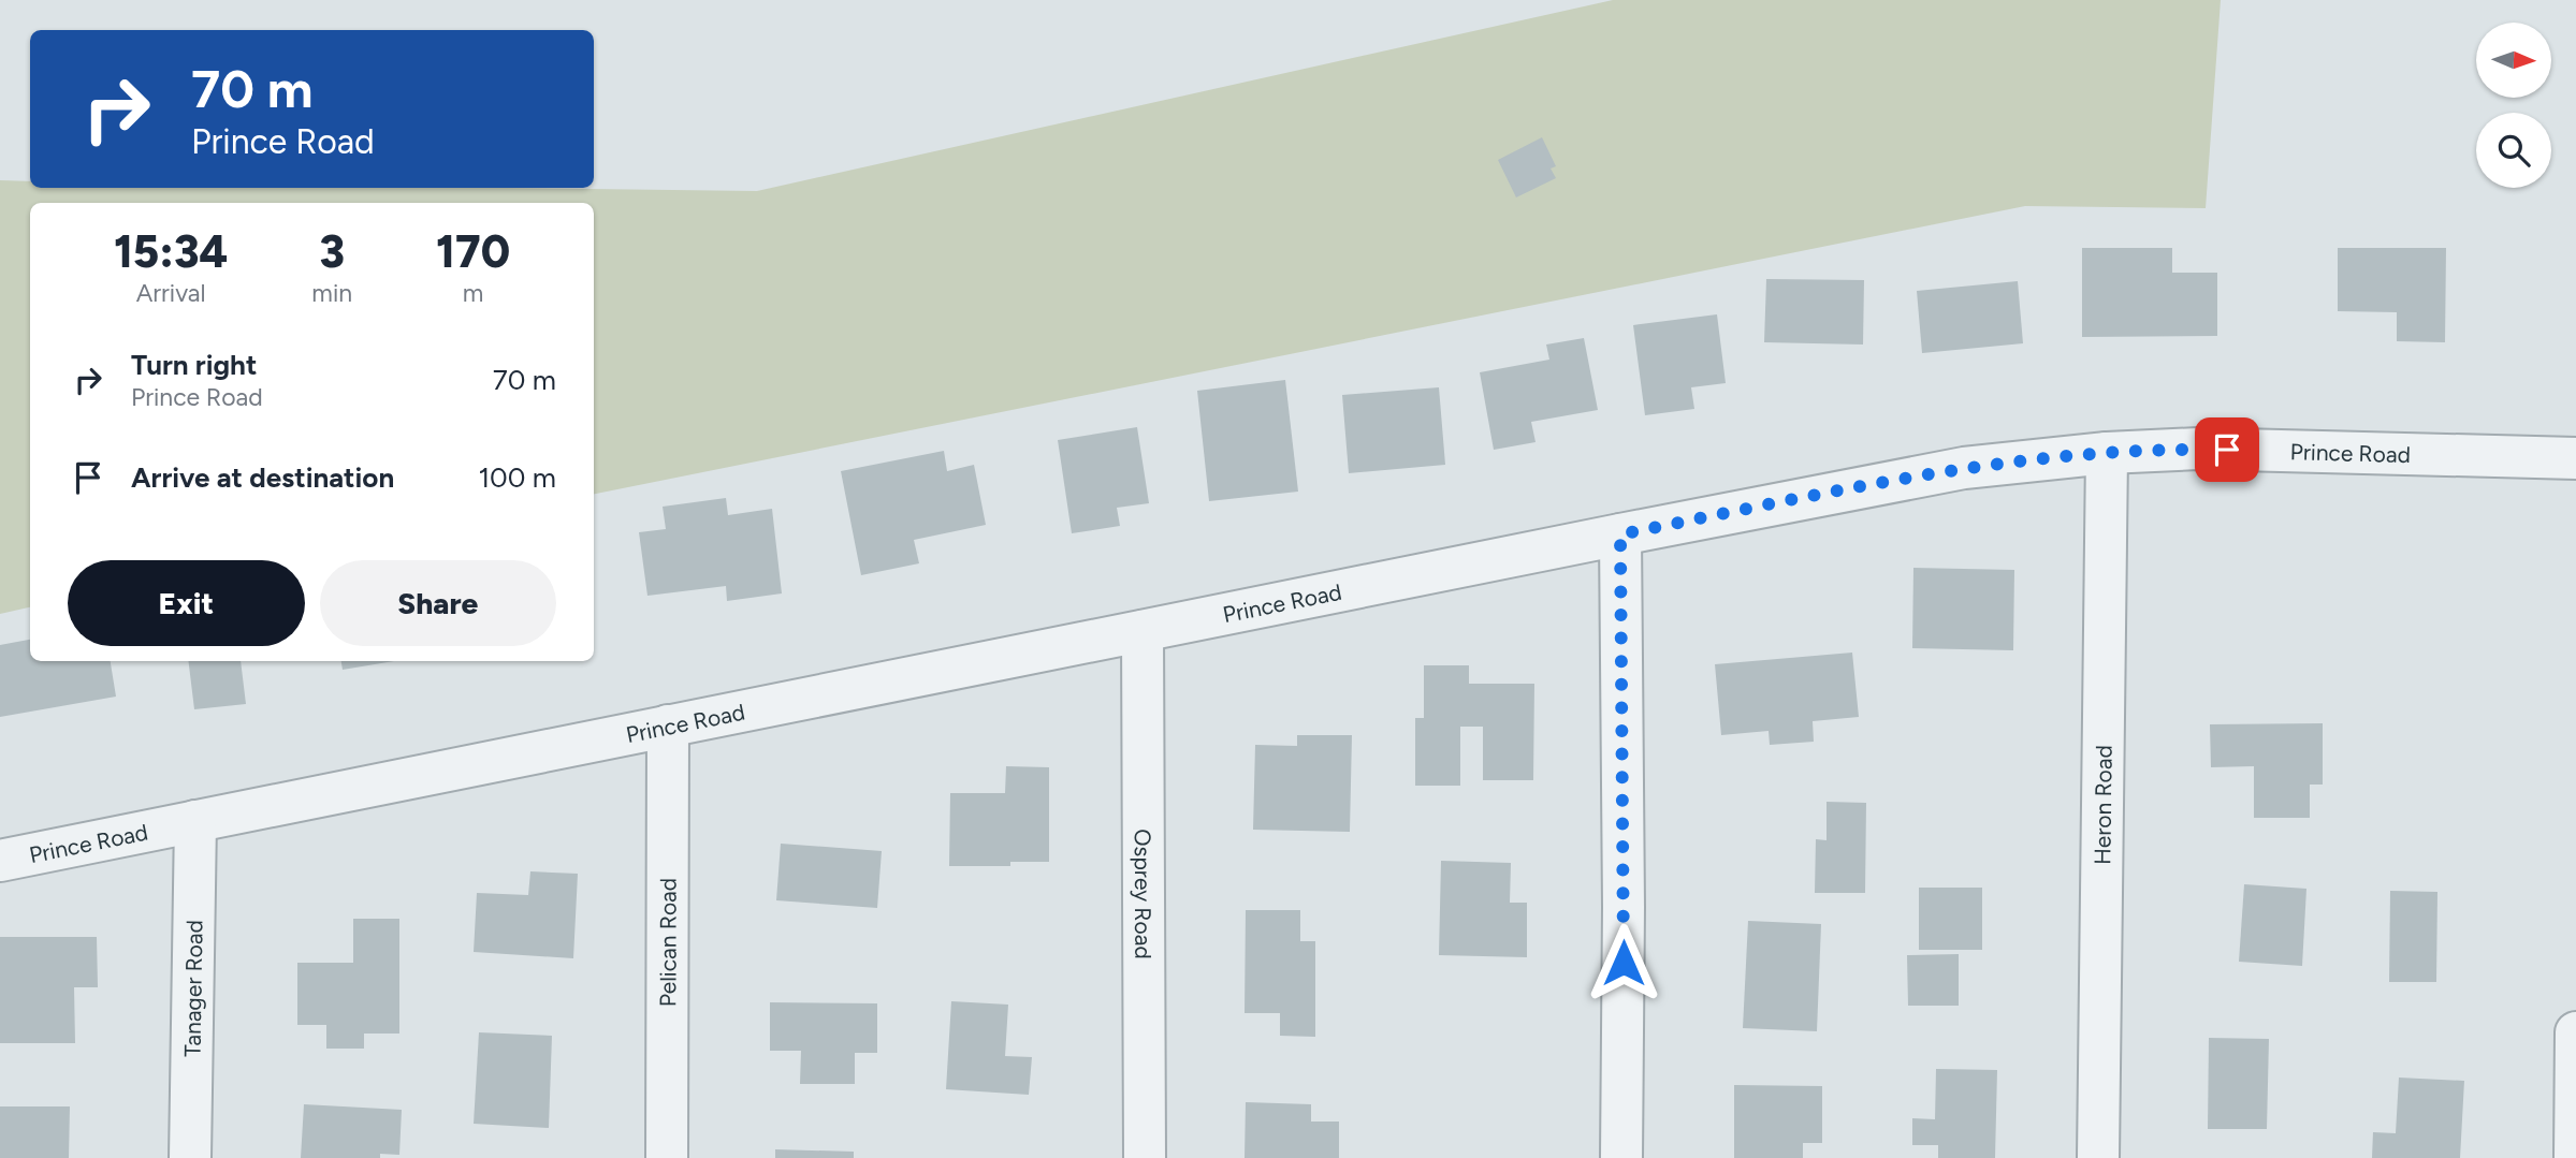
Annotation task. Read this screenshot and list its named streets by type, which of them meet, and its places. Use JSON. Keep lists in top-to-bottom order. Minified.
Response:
{"streets":{"street":["Prince Road","Heron Road","Osprey Road","Pelican Road","Tanager Road"]},"crossings":[["Prince Road","Heron Road"],["Prince Road","Osprey Road"],["Prince Road","Pelican Road"],["Prince Road","Tanager Road"]],"north":"right","page":{"turn":["70 m","Prince Road"],"eta":["15:34","Arrival","3","min","170","m"],"list":[{"name":"Turn right","note":"Prince Road","value":"70 m"},{"name":"Arrive at destination","value":"100 m"}],"buttons":["Exit","Share"]}}
